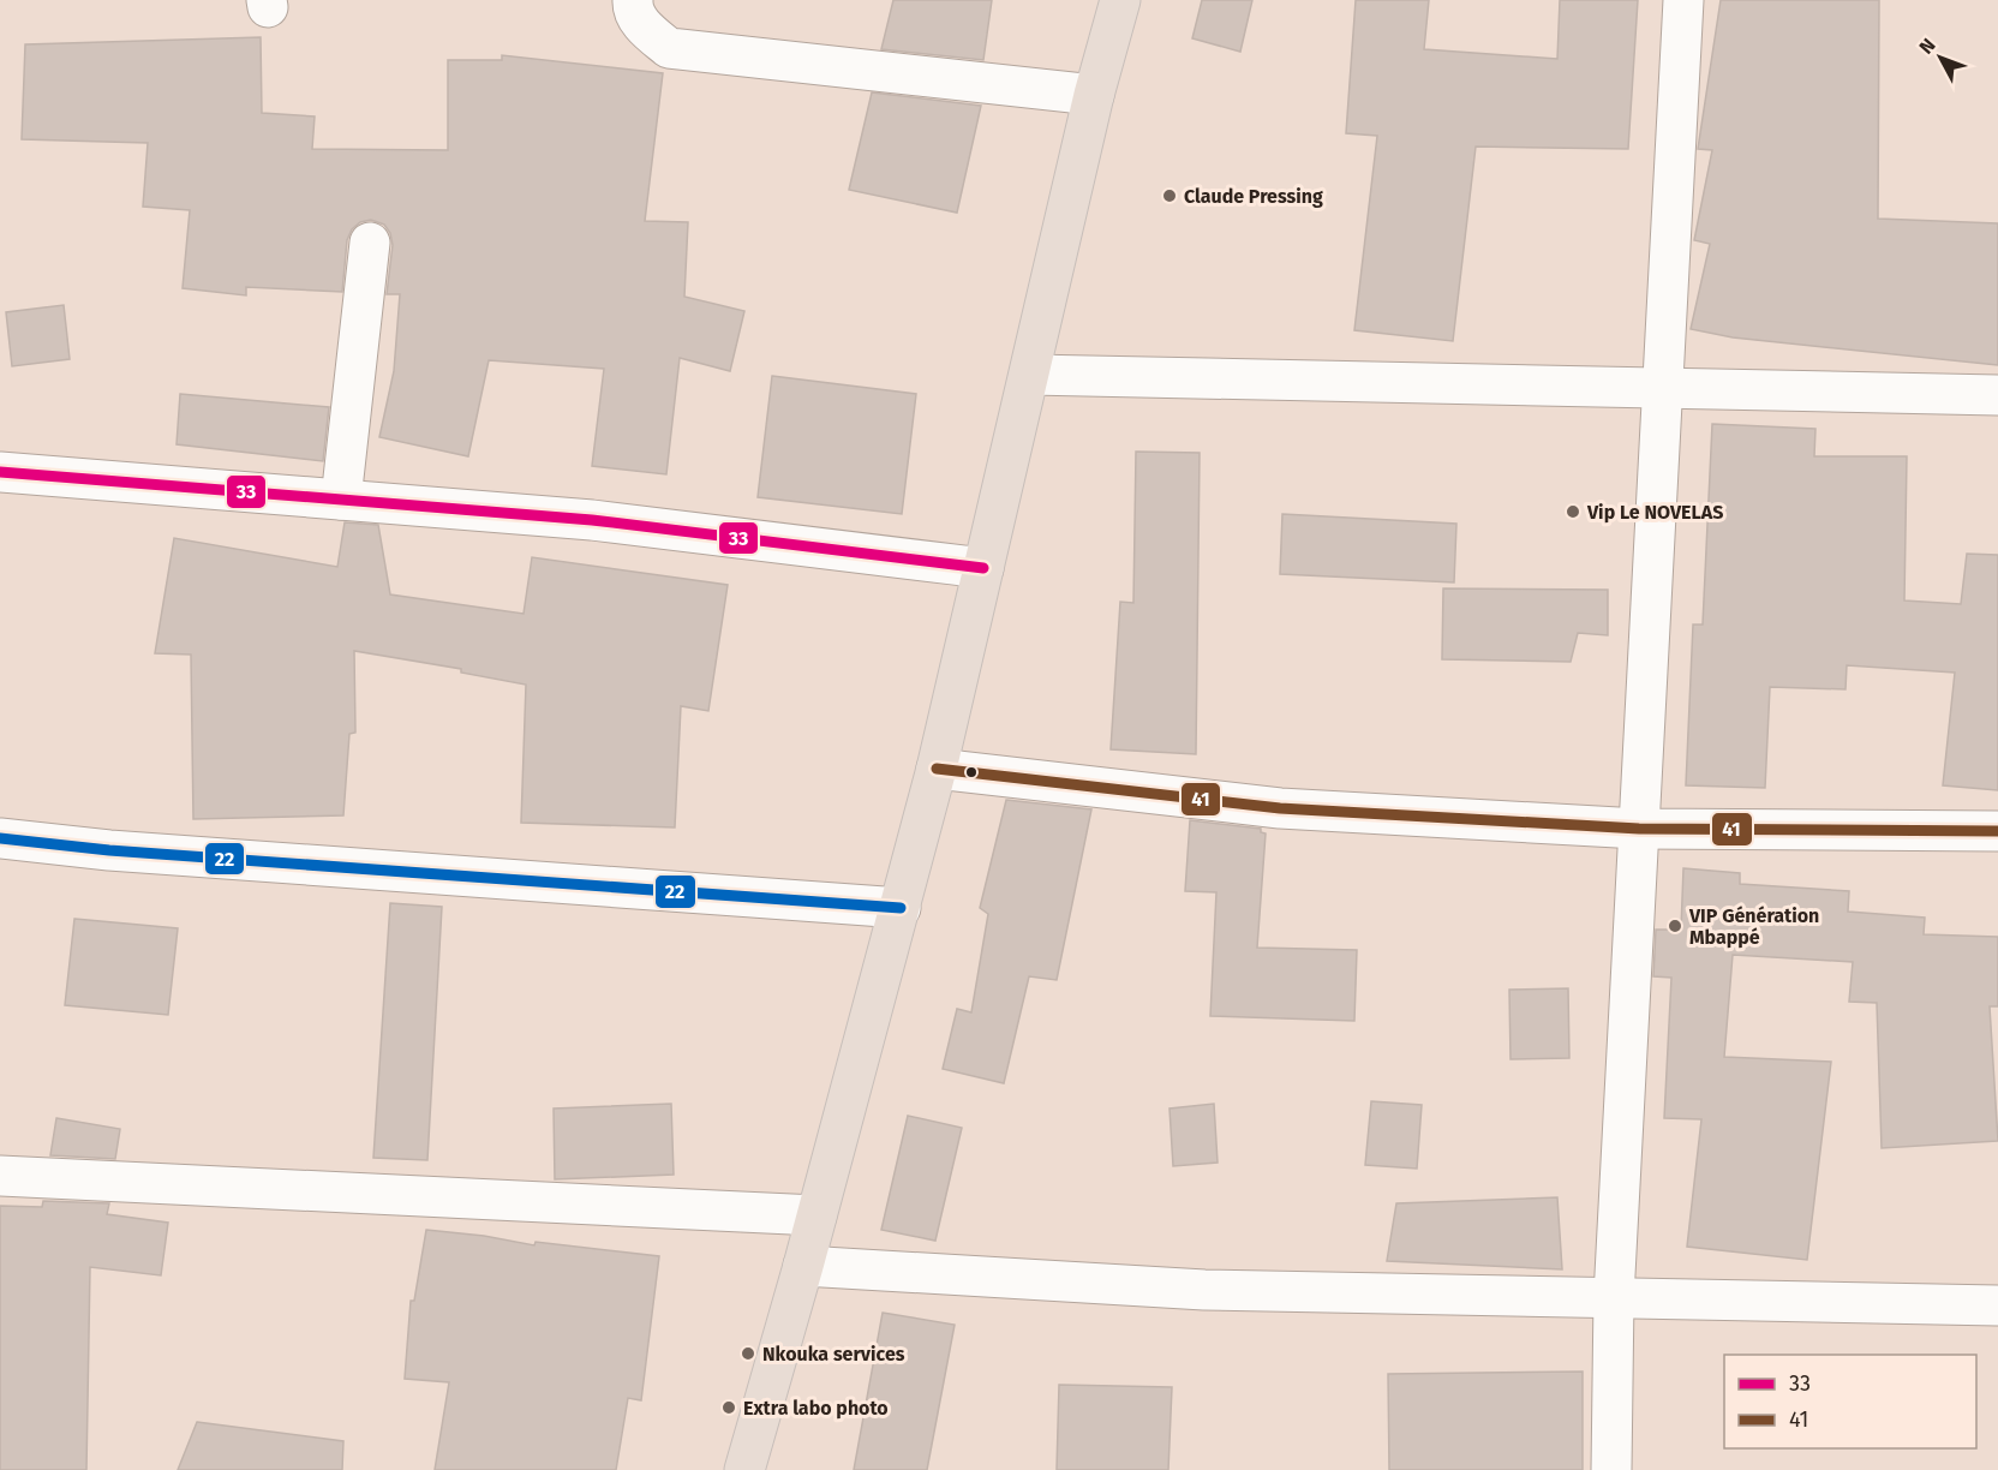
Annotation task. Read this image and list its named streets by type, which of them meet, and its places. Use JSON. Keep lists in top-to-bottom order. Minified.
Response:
{"places":["Claude Pressing","Vip Le NOVELAS","VIP Génération Mbappé","Nkouka services","Extra labo photo"],"lines":["transit line 33","transit line 41","transit line 22"],"legend":["33","41"],"north":"top left"}
